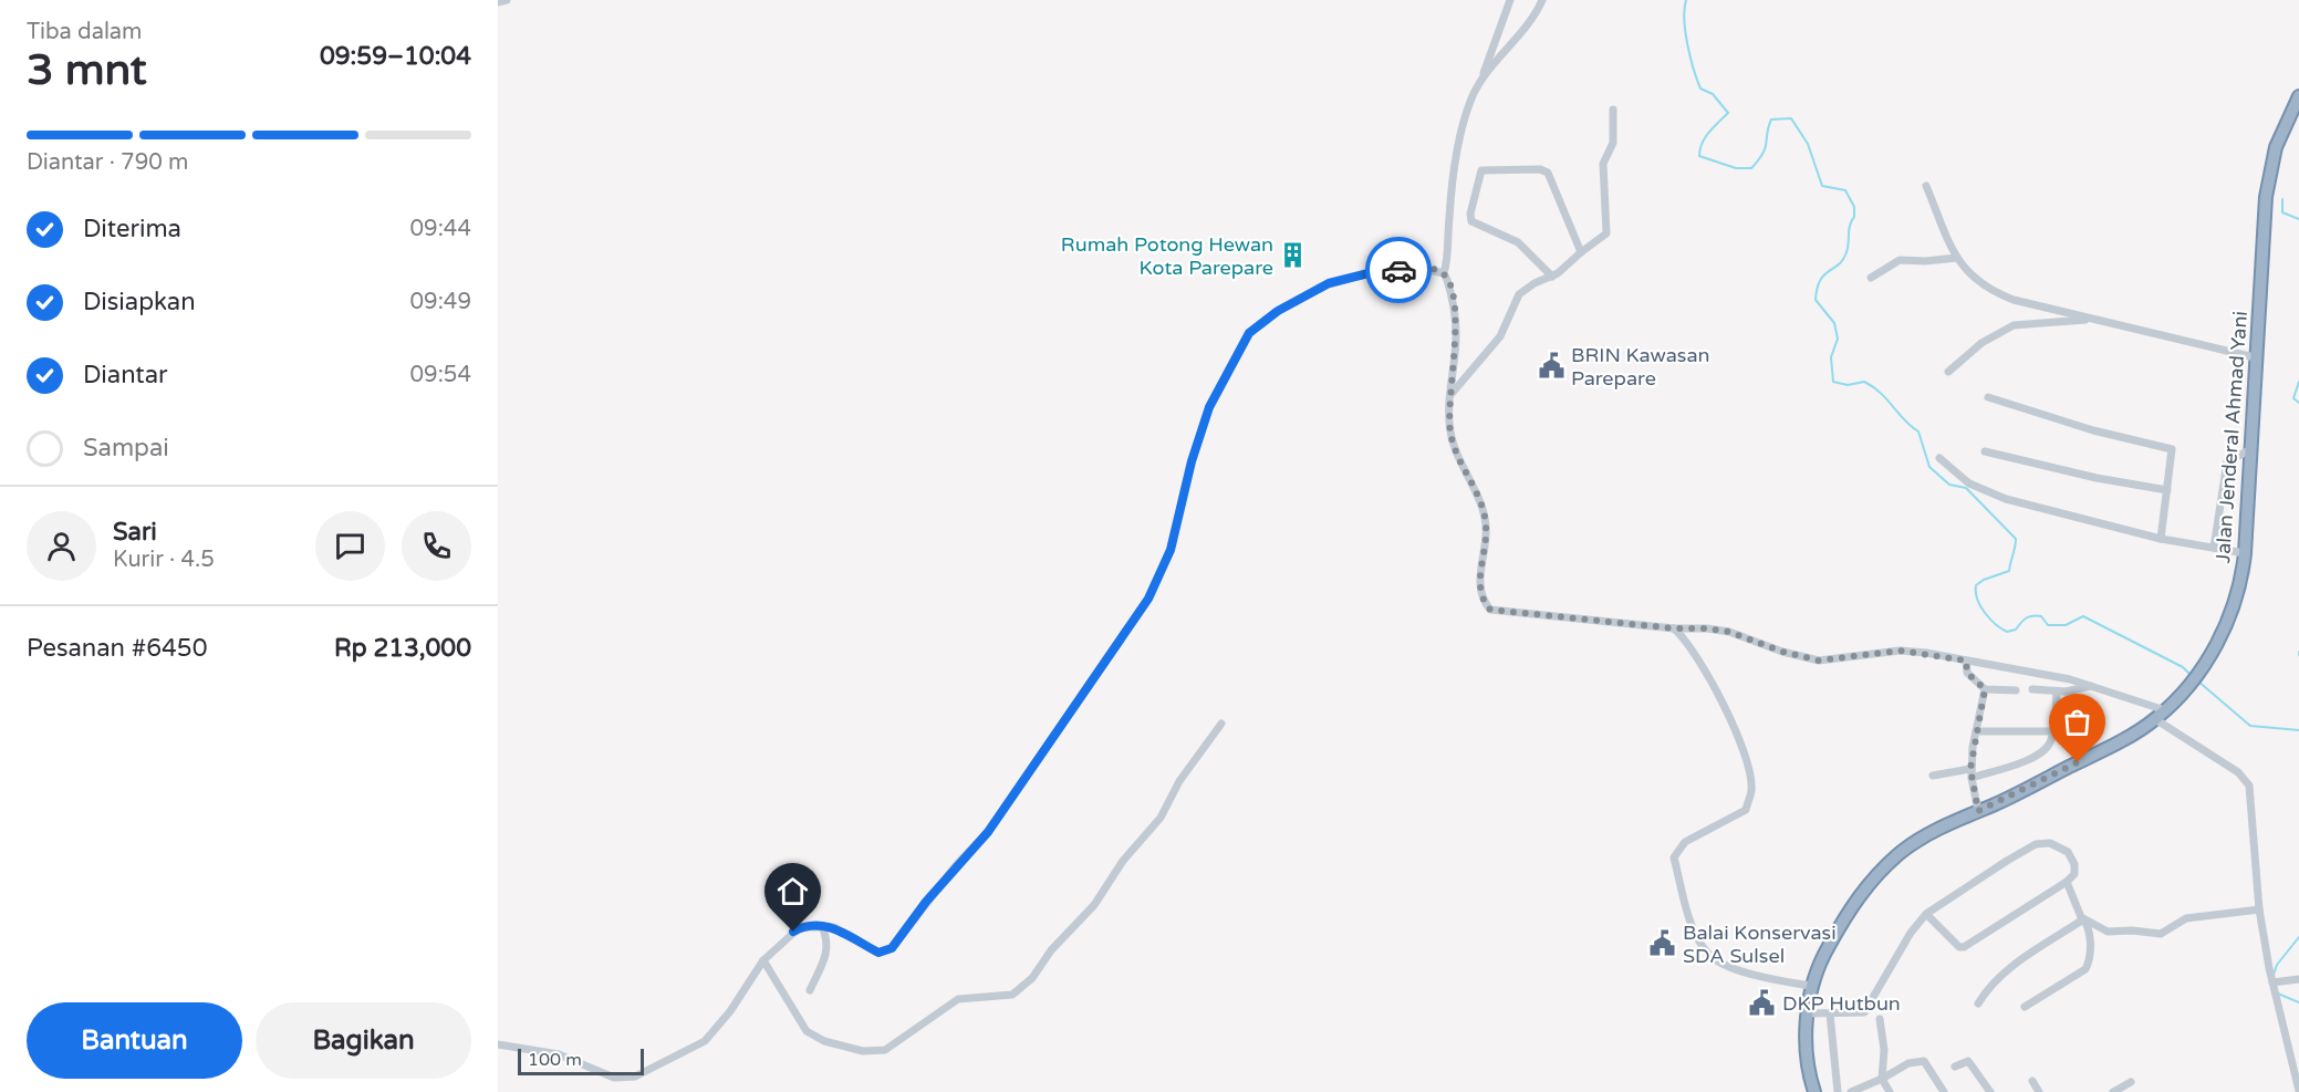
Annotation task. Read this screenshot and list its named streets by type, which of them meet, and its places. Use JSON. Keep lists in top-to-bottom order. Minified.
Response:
{"streets":{"highway":["Jalan Jenderal Ahmad Yani"]},"places":{"building":["Rumah Potong Hewan Kota Parepare"],"public building":["BRIN Kawasan Parepare","Balai Konservasi SDA Sulsel","DKP Hutbun"]},"scale_bar":"100 m","page":{"heading":["3 mnt","Tiba dalam","09:59–10:04"],"panel":["Sari","Kurir · 4.5","Pesanan #6450","Rp 213,000"],"bar":"Diantar · 790 m","list":[["Diterima","09:44"],["Disiapkan","09:49"],["Diantar","09:54"],"Sampai"],"buttons":["Bantuan","Bagikan"],"scale":"100 m"}}
